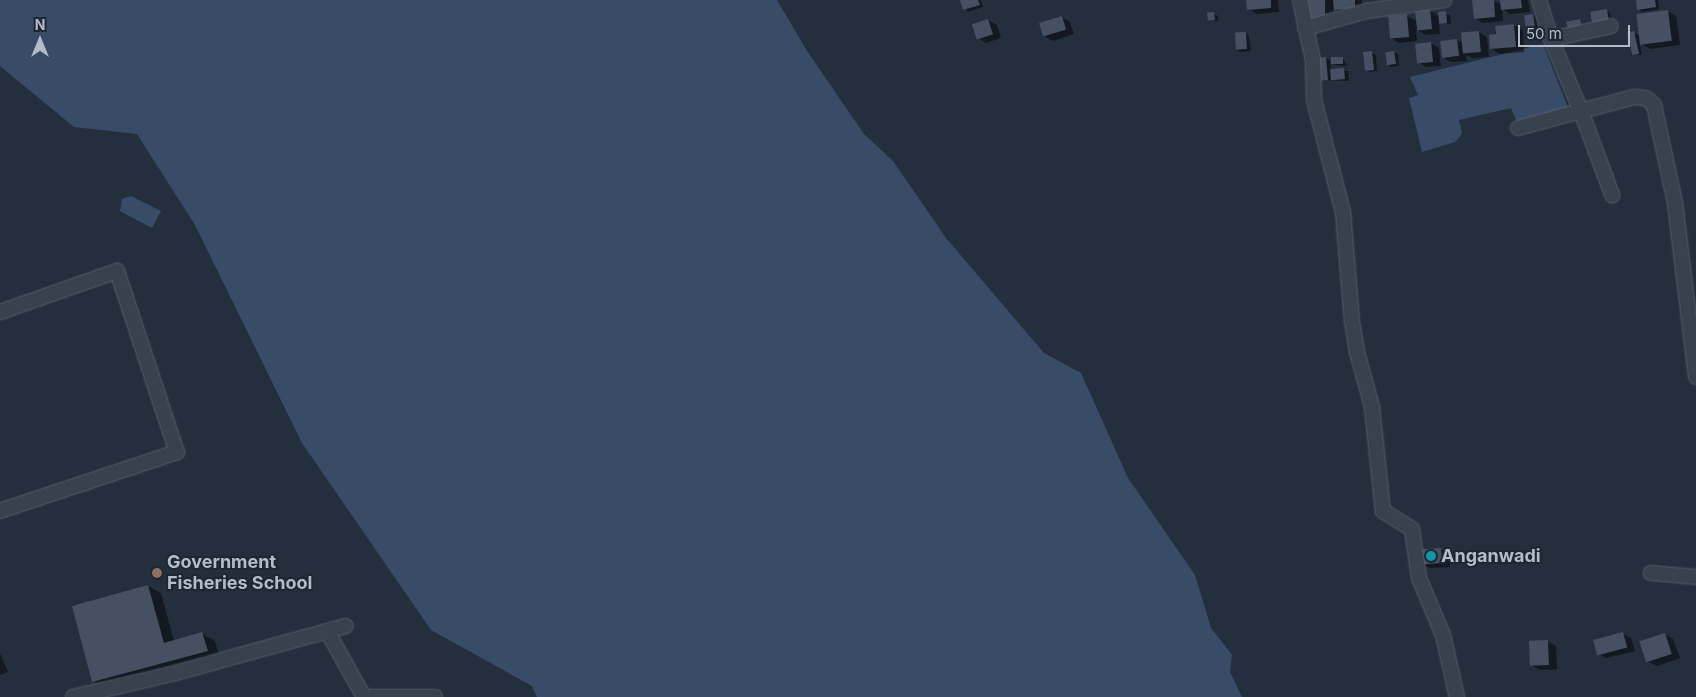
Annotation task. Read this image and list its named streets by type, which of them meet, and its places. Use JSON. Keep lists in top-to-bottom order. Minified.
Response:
{"places":["Anganwadi","Government Fisheries School"],"scale_bar":"50 m","north":"top"}
